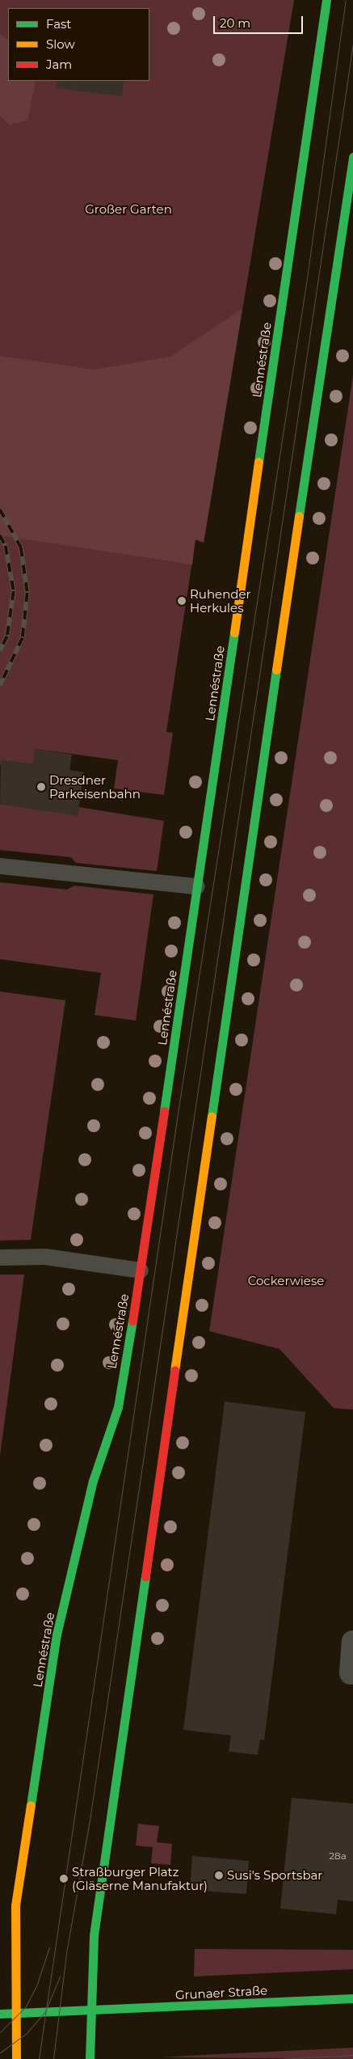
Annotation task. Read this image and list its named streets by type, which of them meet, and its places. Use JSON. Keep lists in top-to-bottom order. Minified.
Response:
{"streets":{"main road":["Lennéstraße","Grunaer Straße"]},"crossings":[["Lennéstraße","Grunaer Straße"]],"parks":["Großer Garten","Cockerwiese"],"places":["Ruhender Herkules","Dresdner Parkeisenbahn","Susi's Sportsbar","Straßburger Platz (Gläserne Manufaktur)"],"house_numbers":["28a"],"legend":["Fast","Slow","Jam"],"scale_bar":"20 m"}
